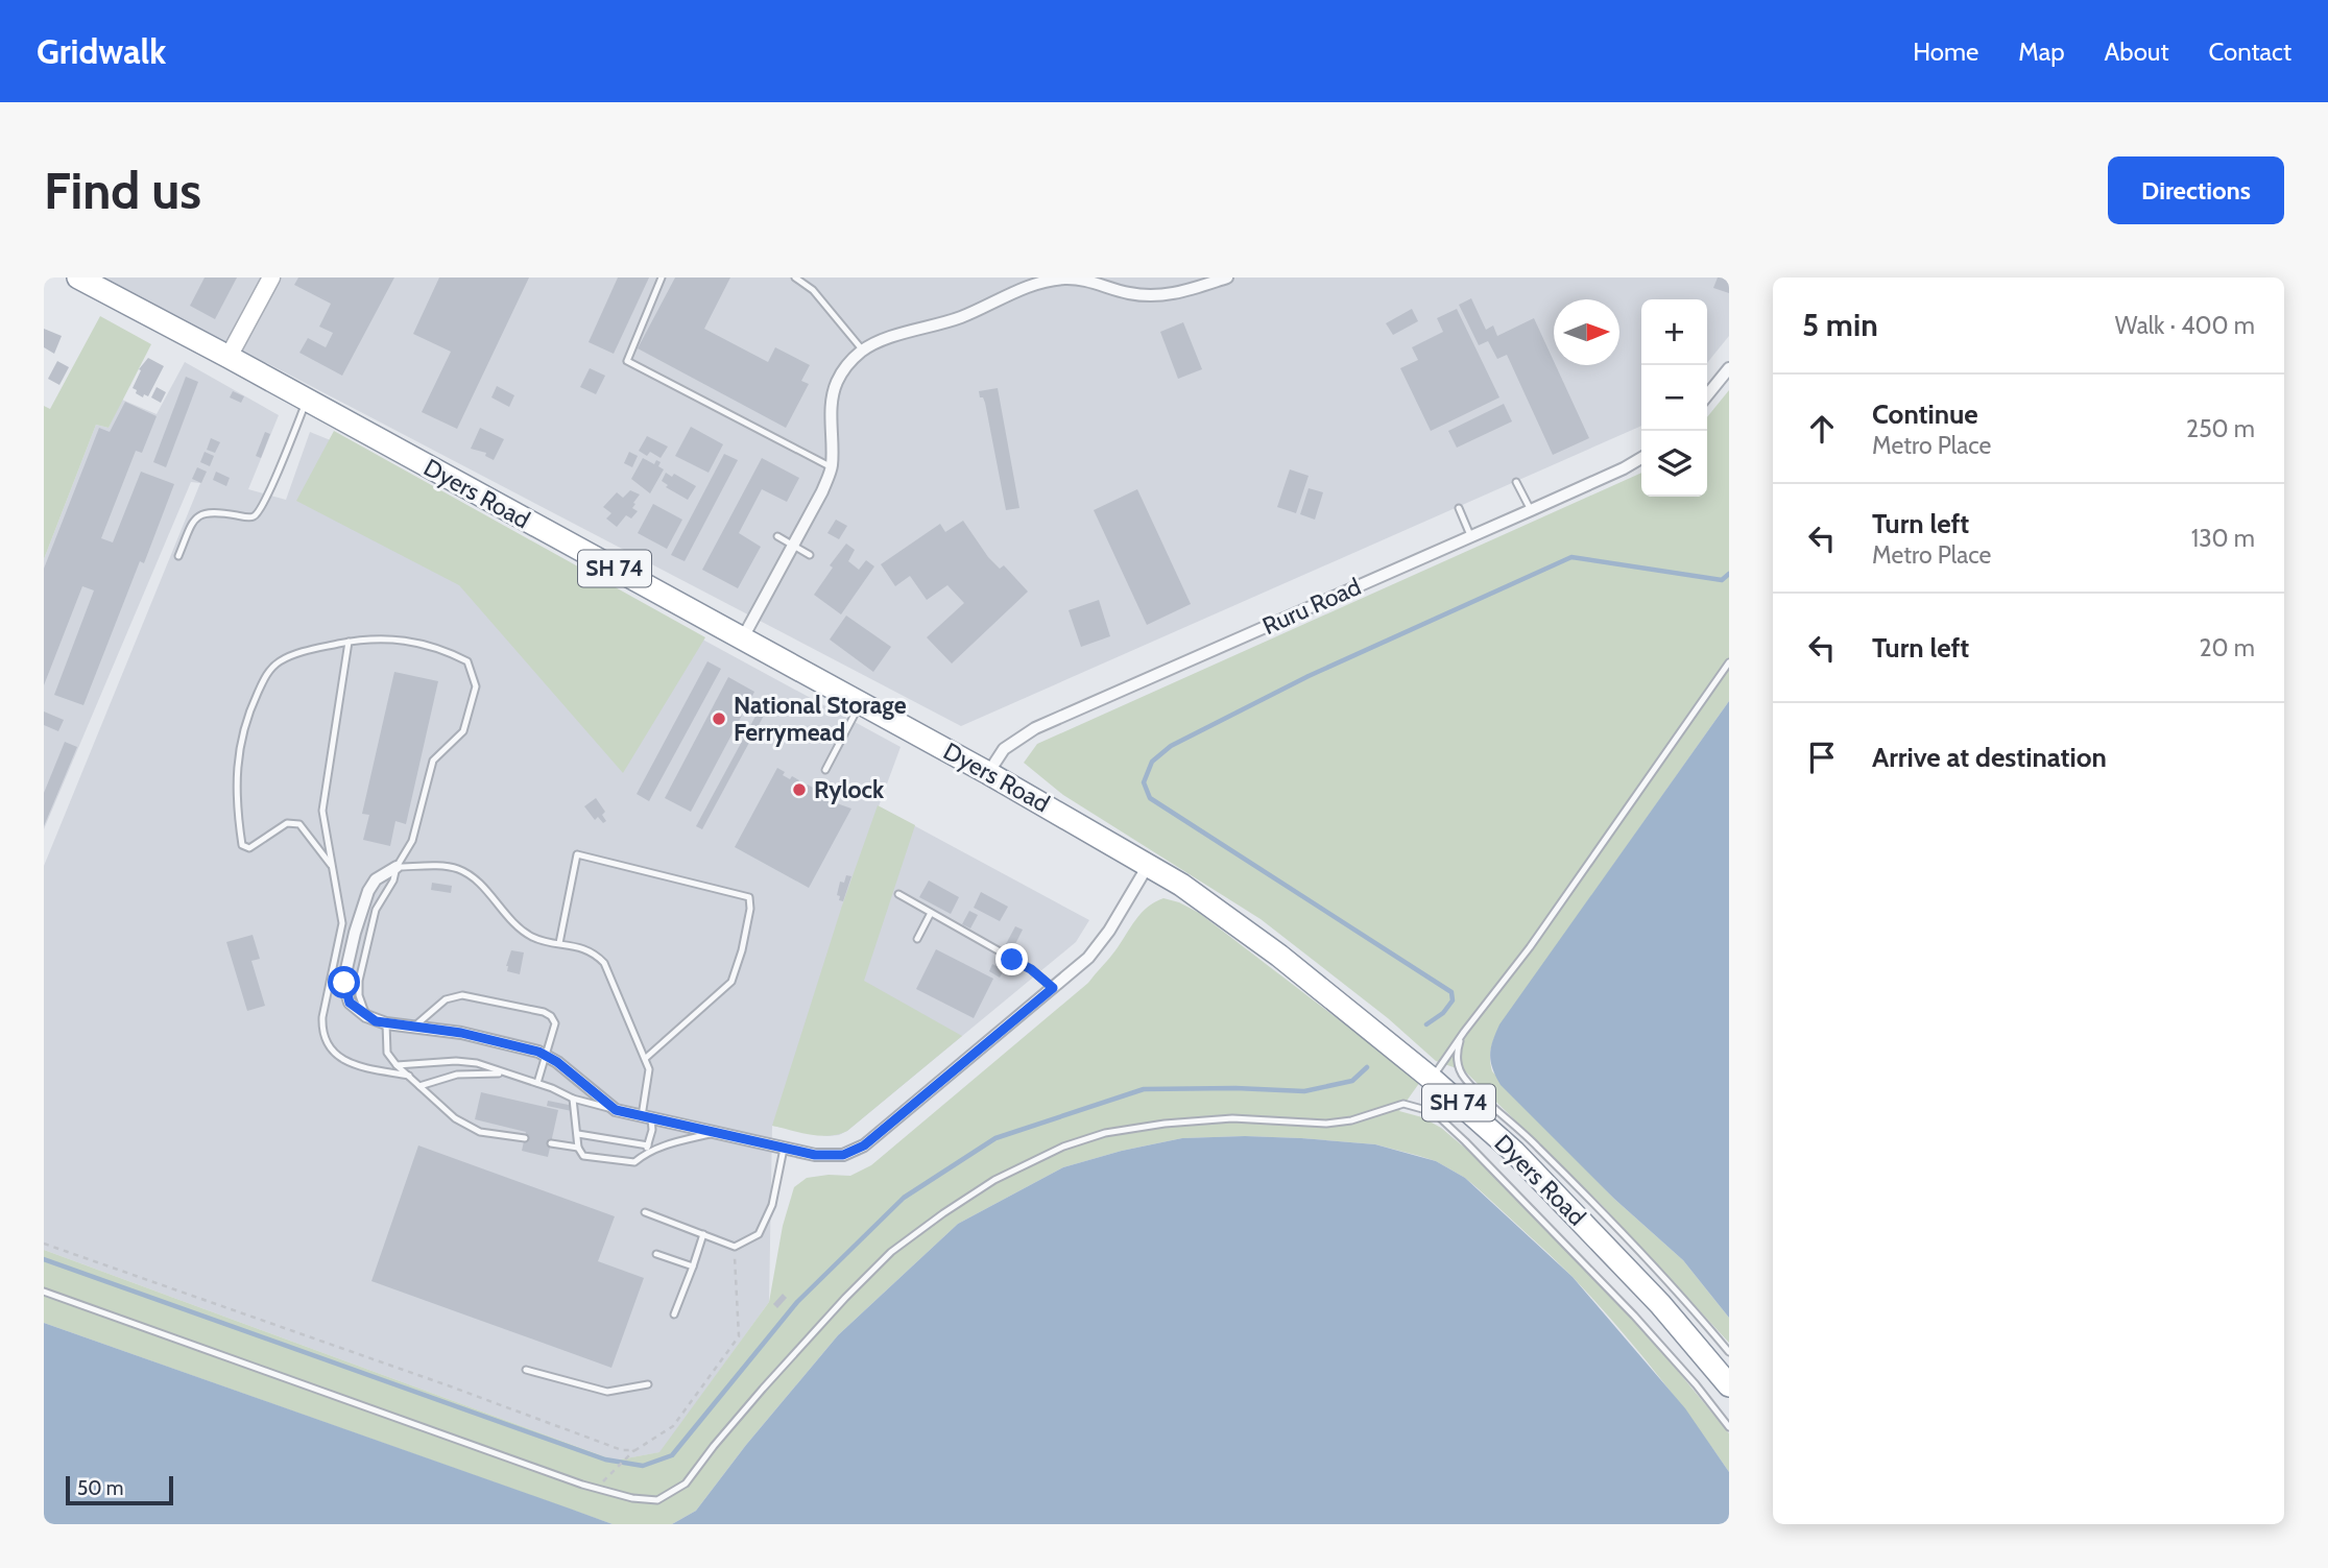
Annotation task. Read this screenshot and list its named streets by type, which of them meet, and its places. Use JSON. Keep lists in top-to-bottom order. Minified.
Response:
{"streets":{"highway":["Dyers Road","SH 74"],"street":["Ruru Road"]},"crossings":[["Dyers Road","Ruru Road"]],"places":["National Storage Ferrymead","Rylock"],"scale_bar":"50 m","north":"right","page":{"header":"Gridwalk","nav":["Home","Map","About","Contact"],"buttons":"Directions","title":"Find us","heading":["5 min","Walk · 400 m"],"map_buttons":["+","−"],"list":[["Continue","Metro Place","250 m"],["Turn left","Metro Place","130 m"],["Turn left","20 m"],"Arrive at destination"],"scale":"50 m"}}
